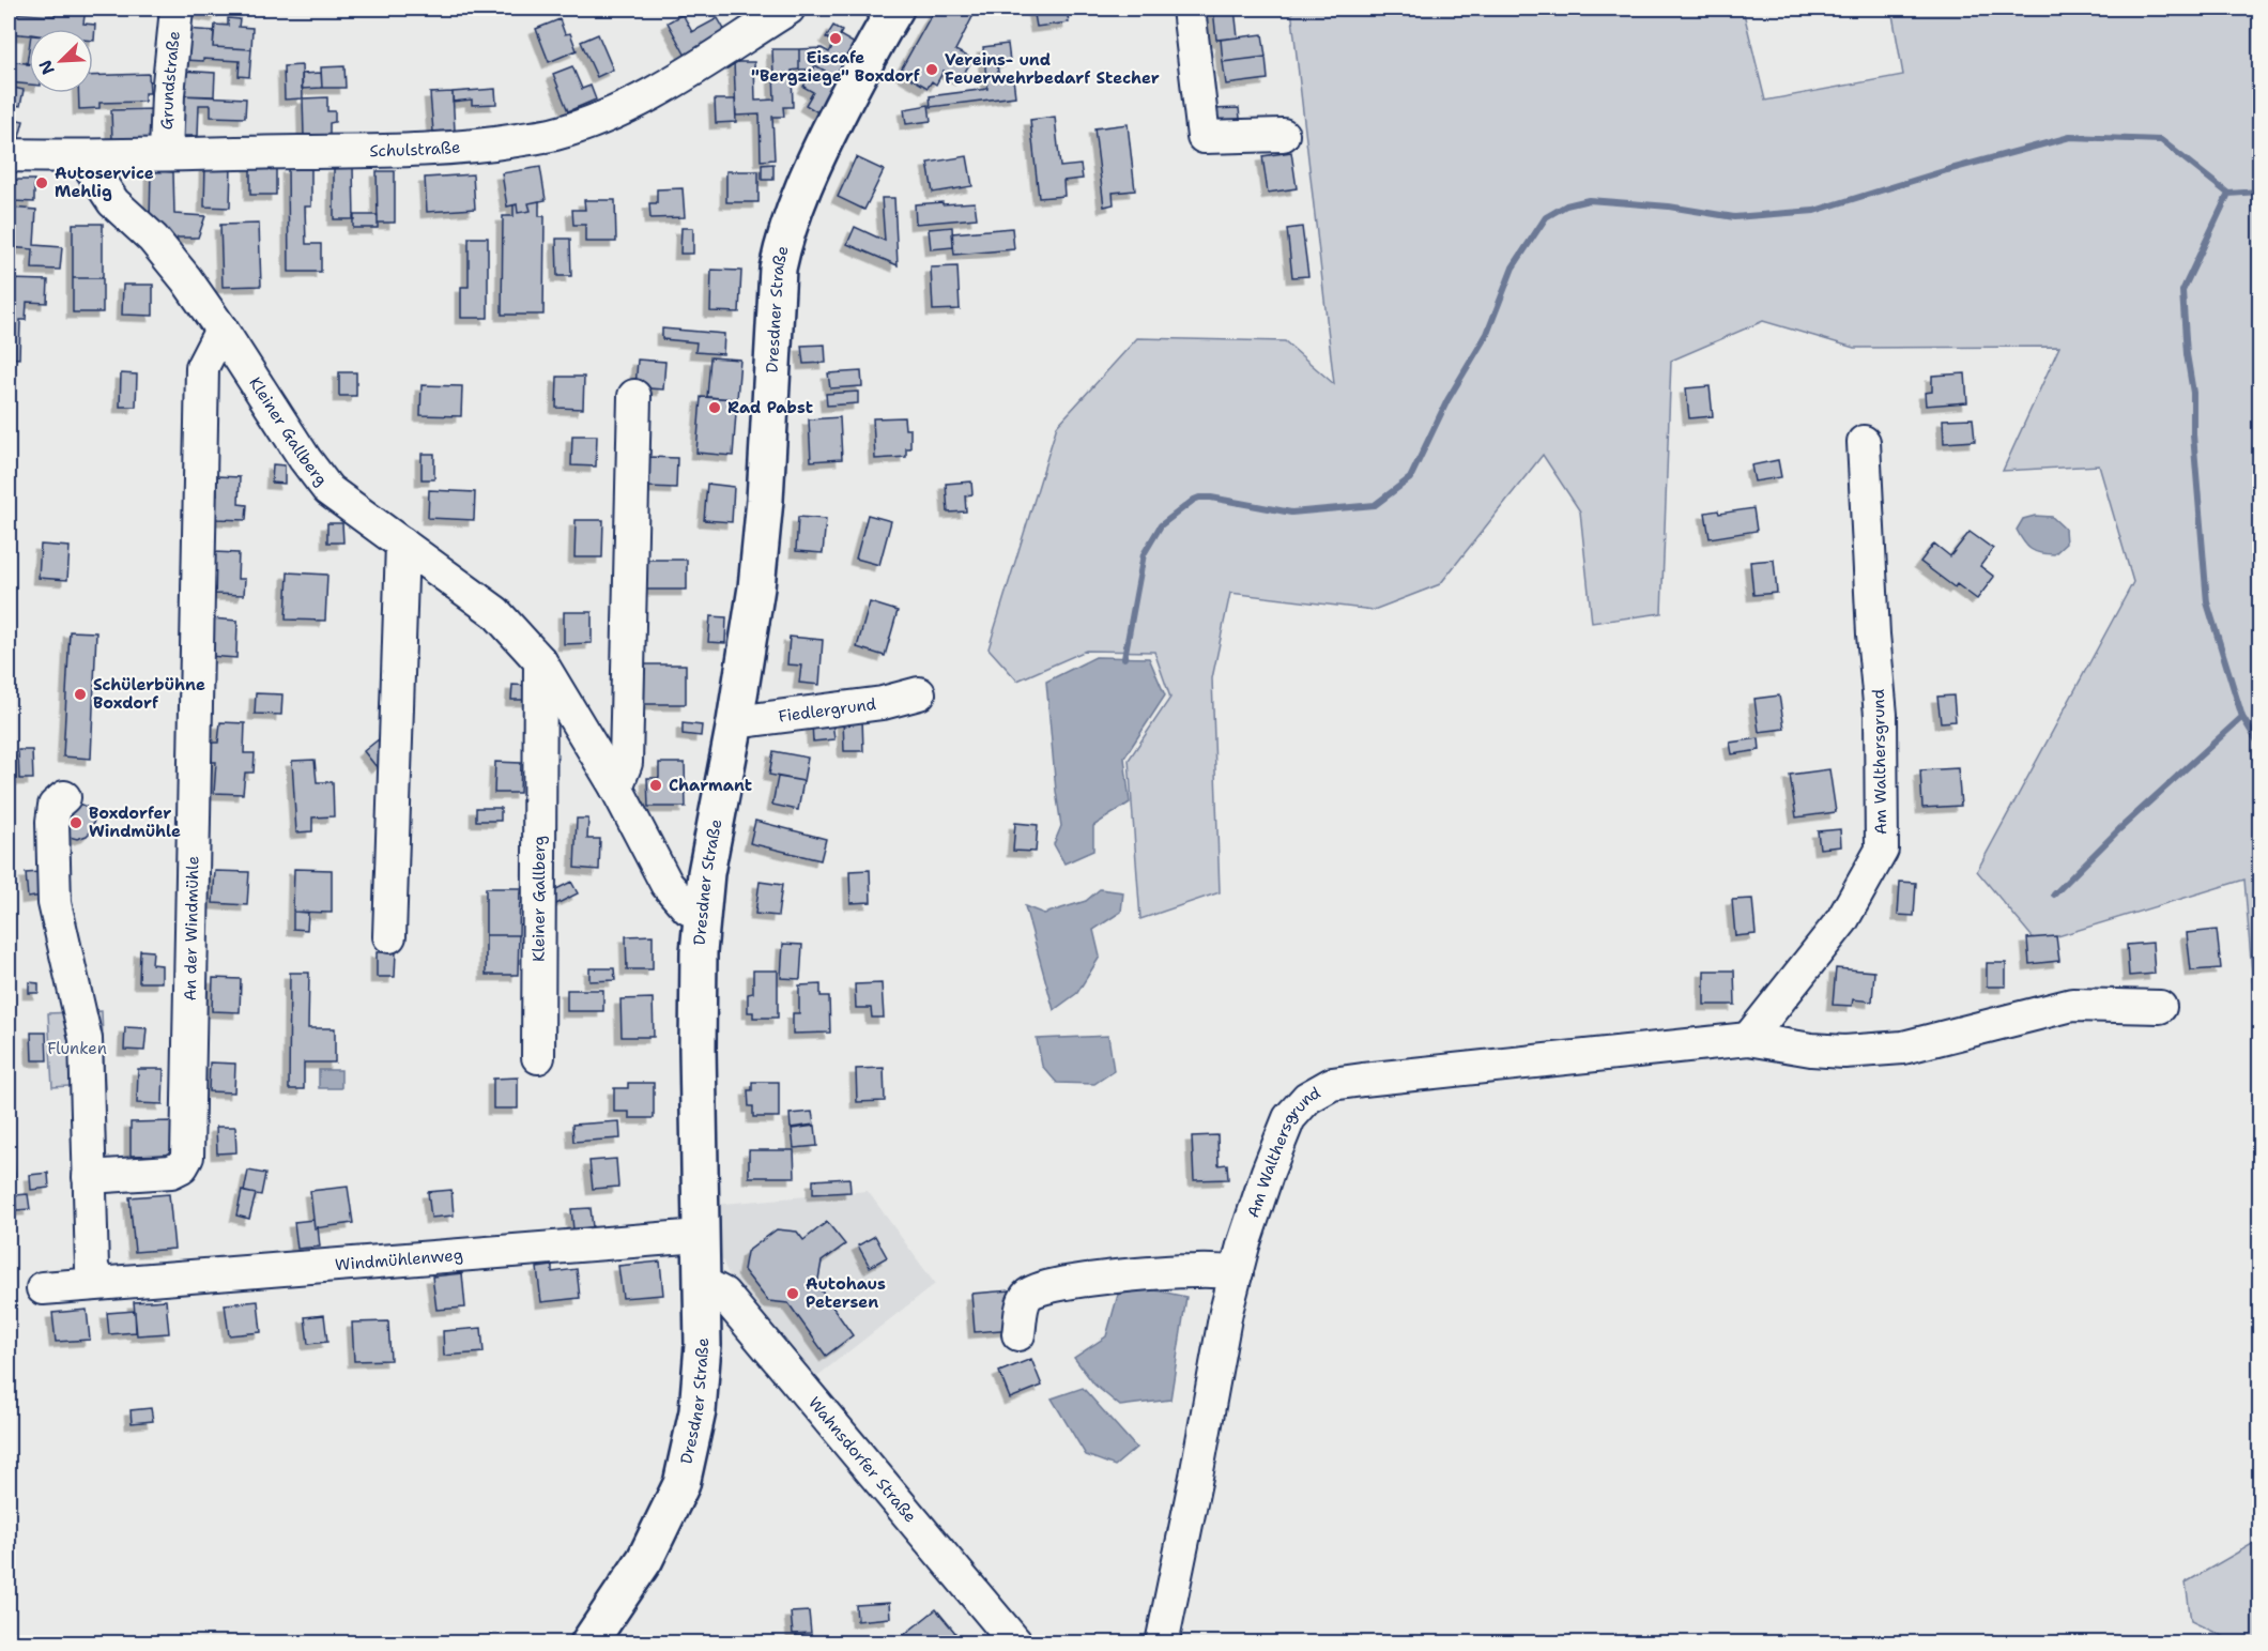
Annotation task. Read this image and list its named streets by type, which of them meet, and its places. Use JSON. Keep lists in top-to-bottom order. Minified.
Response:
{"streets":{"main road":["Dresdner Straße"],"street":["Grundstraße","Schulstraße","Kleiner Gallberg","Fiedlergrund","Am Walthersgrund","An der Windmühle","Windmühlenweg","Wahnsdorfer Straße"]},"crossings":[["Grundstraße","Schulstraße"],["Schulstraße","Kleiner Gallberg"],["Dresdner Straße","Kleiner Gallberg"],["Dresdner Straße","Fiedlergrund"],["Dresdner Straße","Windmühlenweg"],["Dresdner Straße","Wahnsdorfer Straße"],["Kleiner Gallberg","An der Windmühle"]],"parks":["Flunken"],"places":["Eiscafe \"Bergziege\" Boxdorf","Vereins- und Feuerwehrbedarf Stecher","Autoservice Mehlig","Rad Pabst","Schülerbühne Boxdorf","Charmant","Boxdorfer Windmühle","Autohaus Petersen"],"north":"bottom left"}
